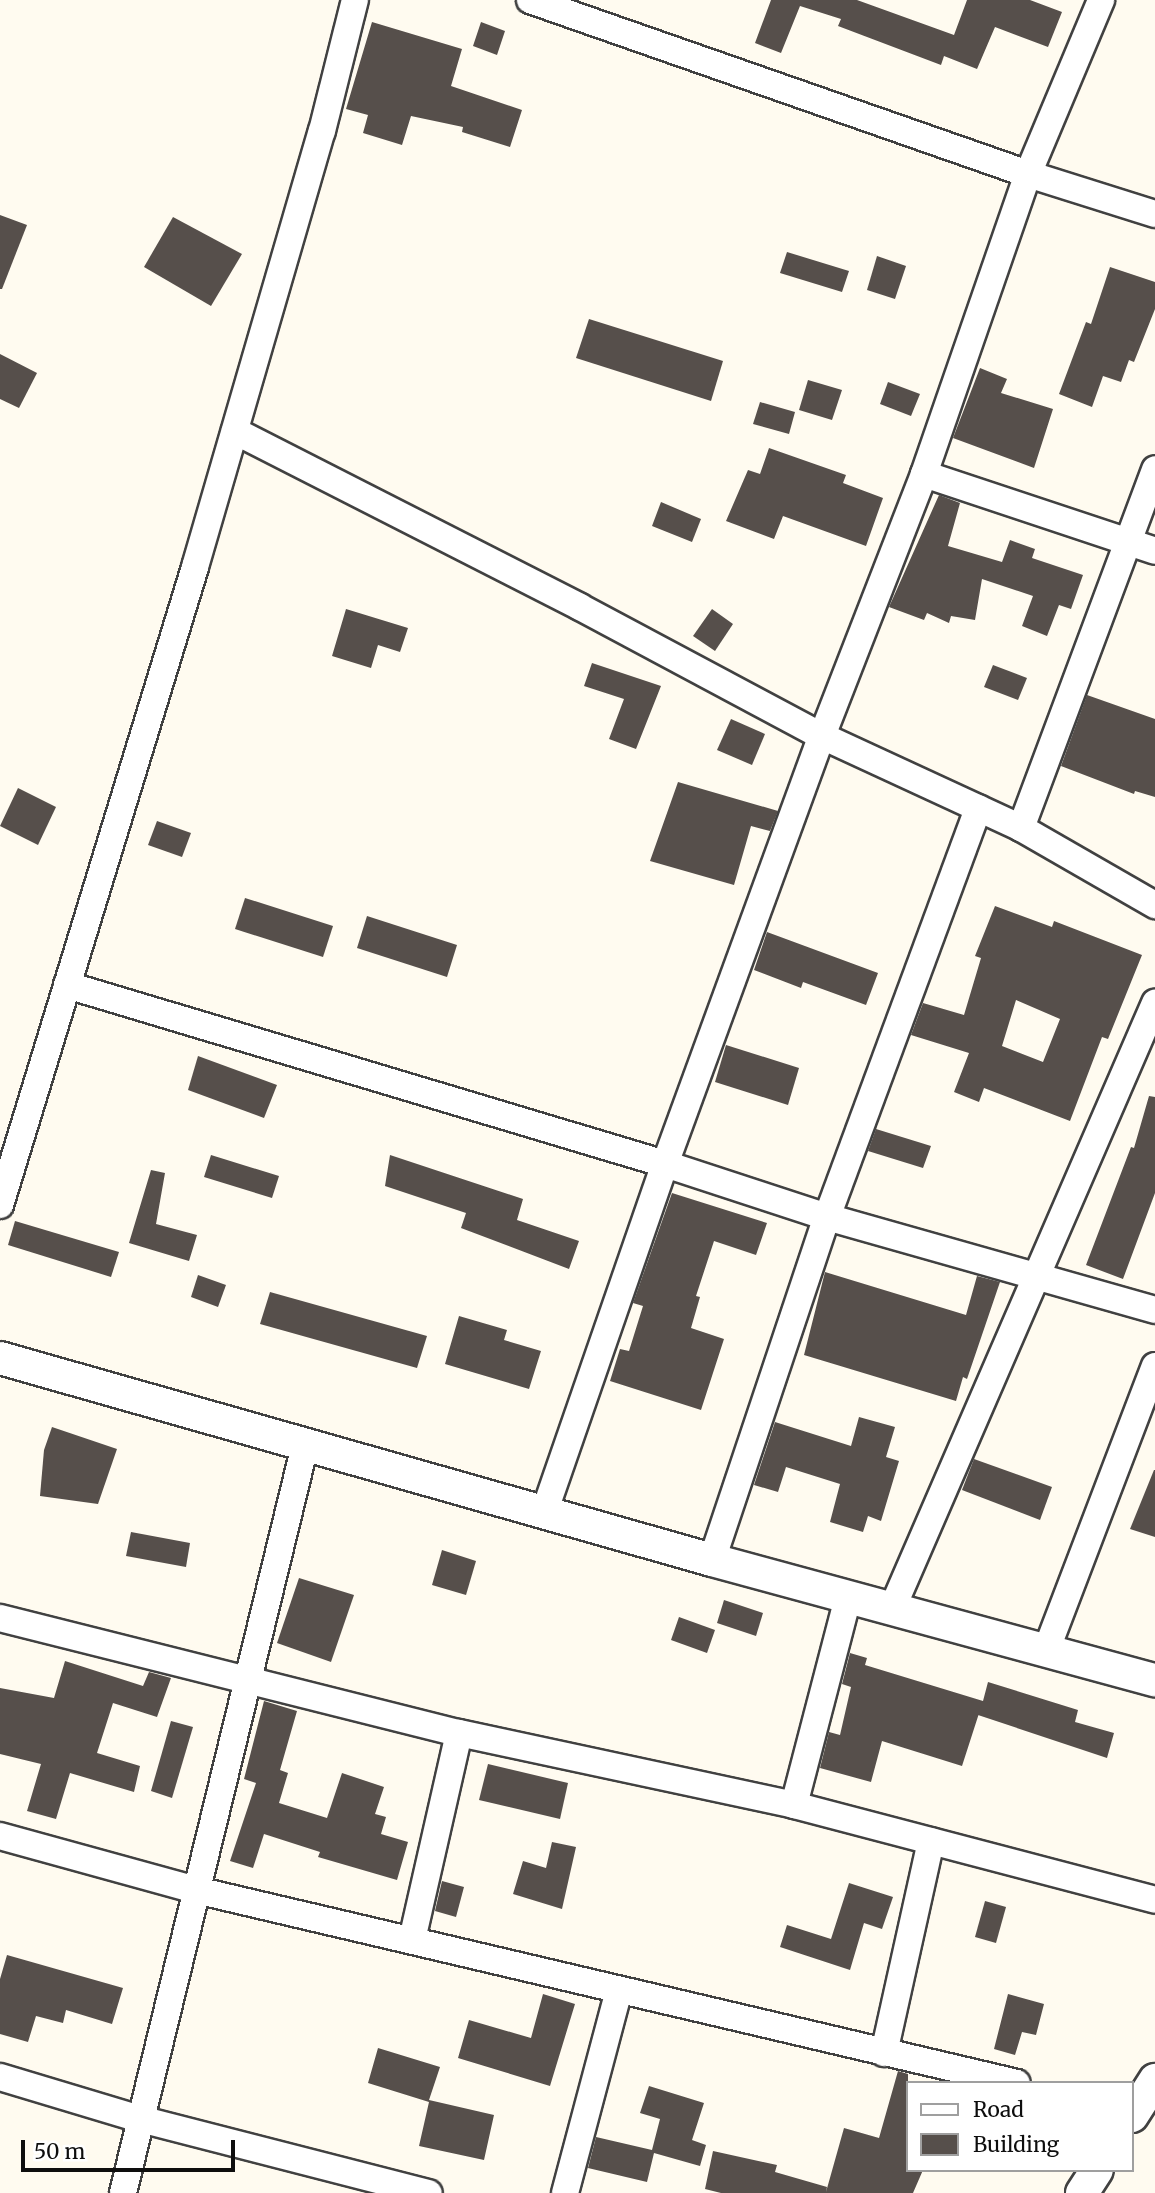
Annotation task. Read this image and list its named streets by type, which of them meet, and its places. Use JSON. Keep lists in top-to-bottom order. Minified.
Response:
{"legend":["Road","Building"],"scale_bar":"50 m"}
